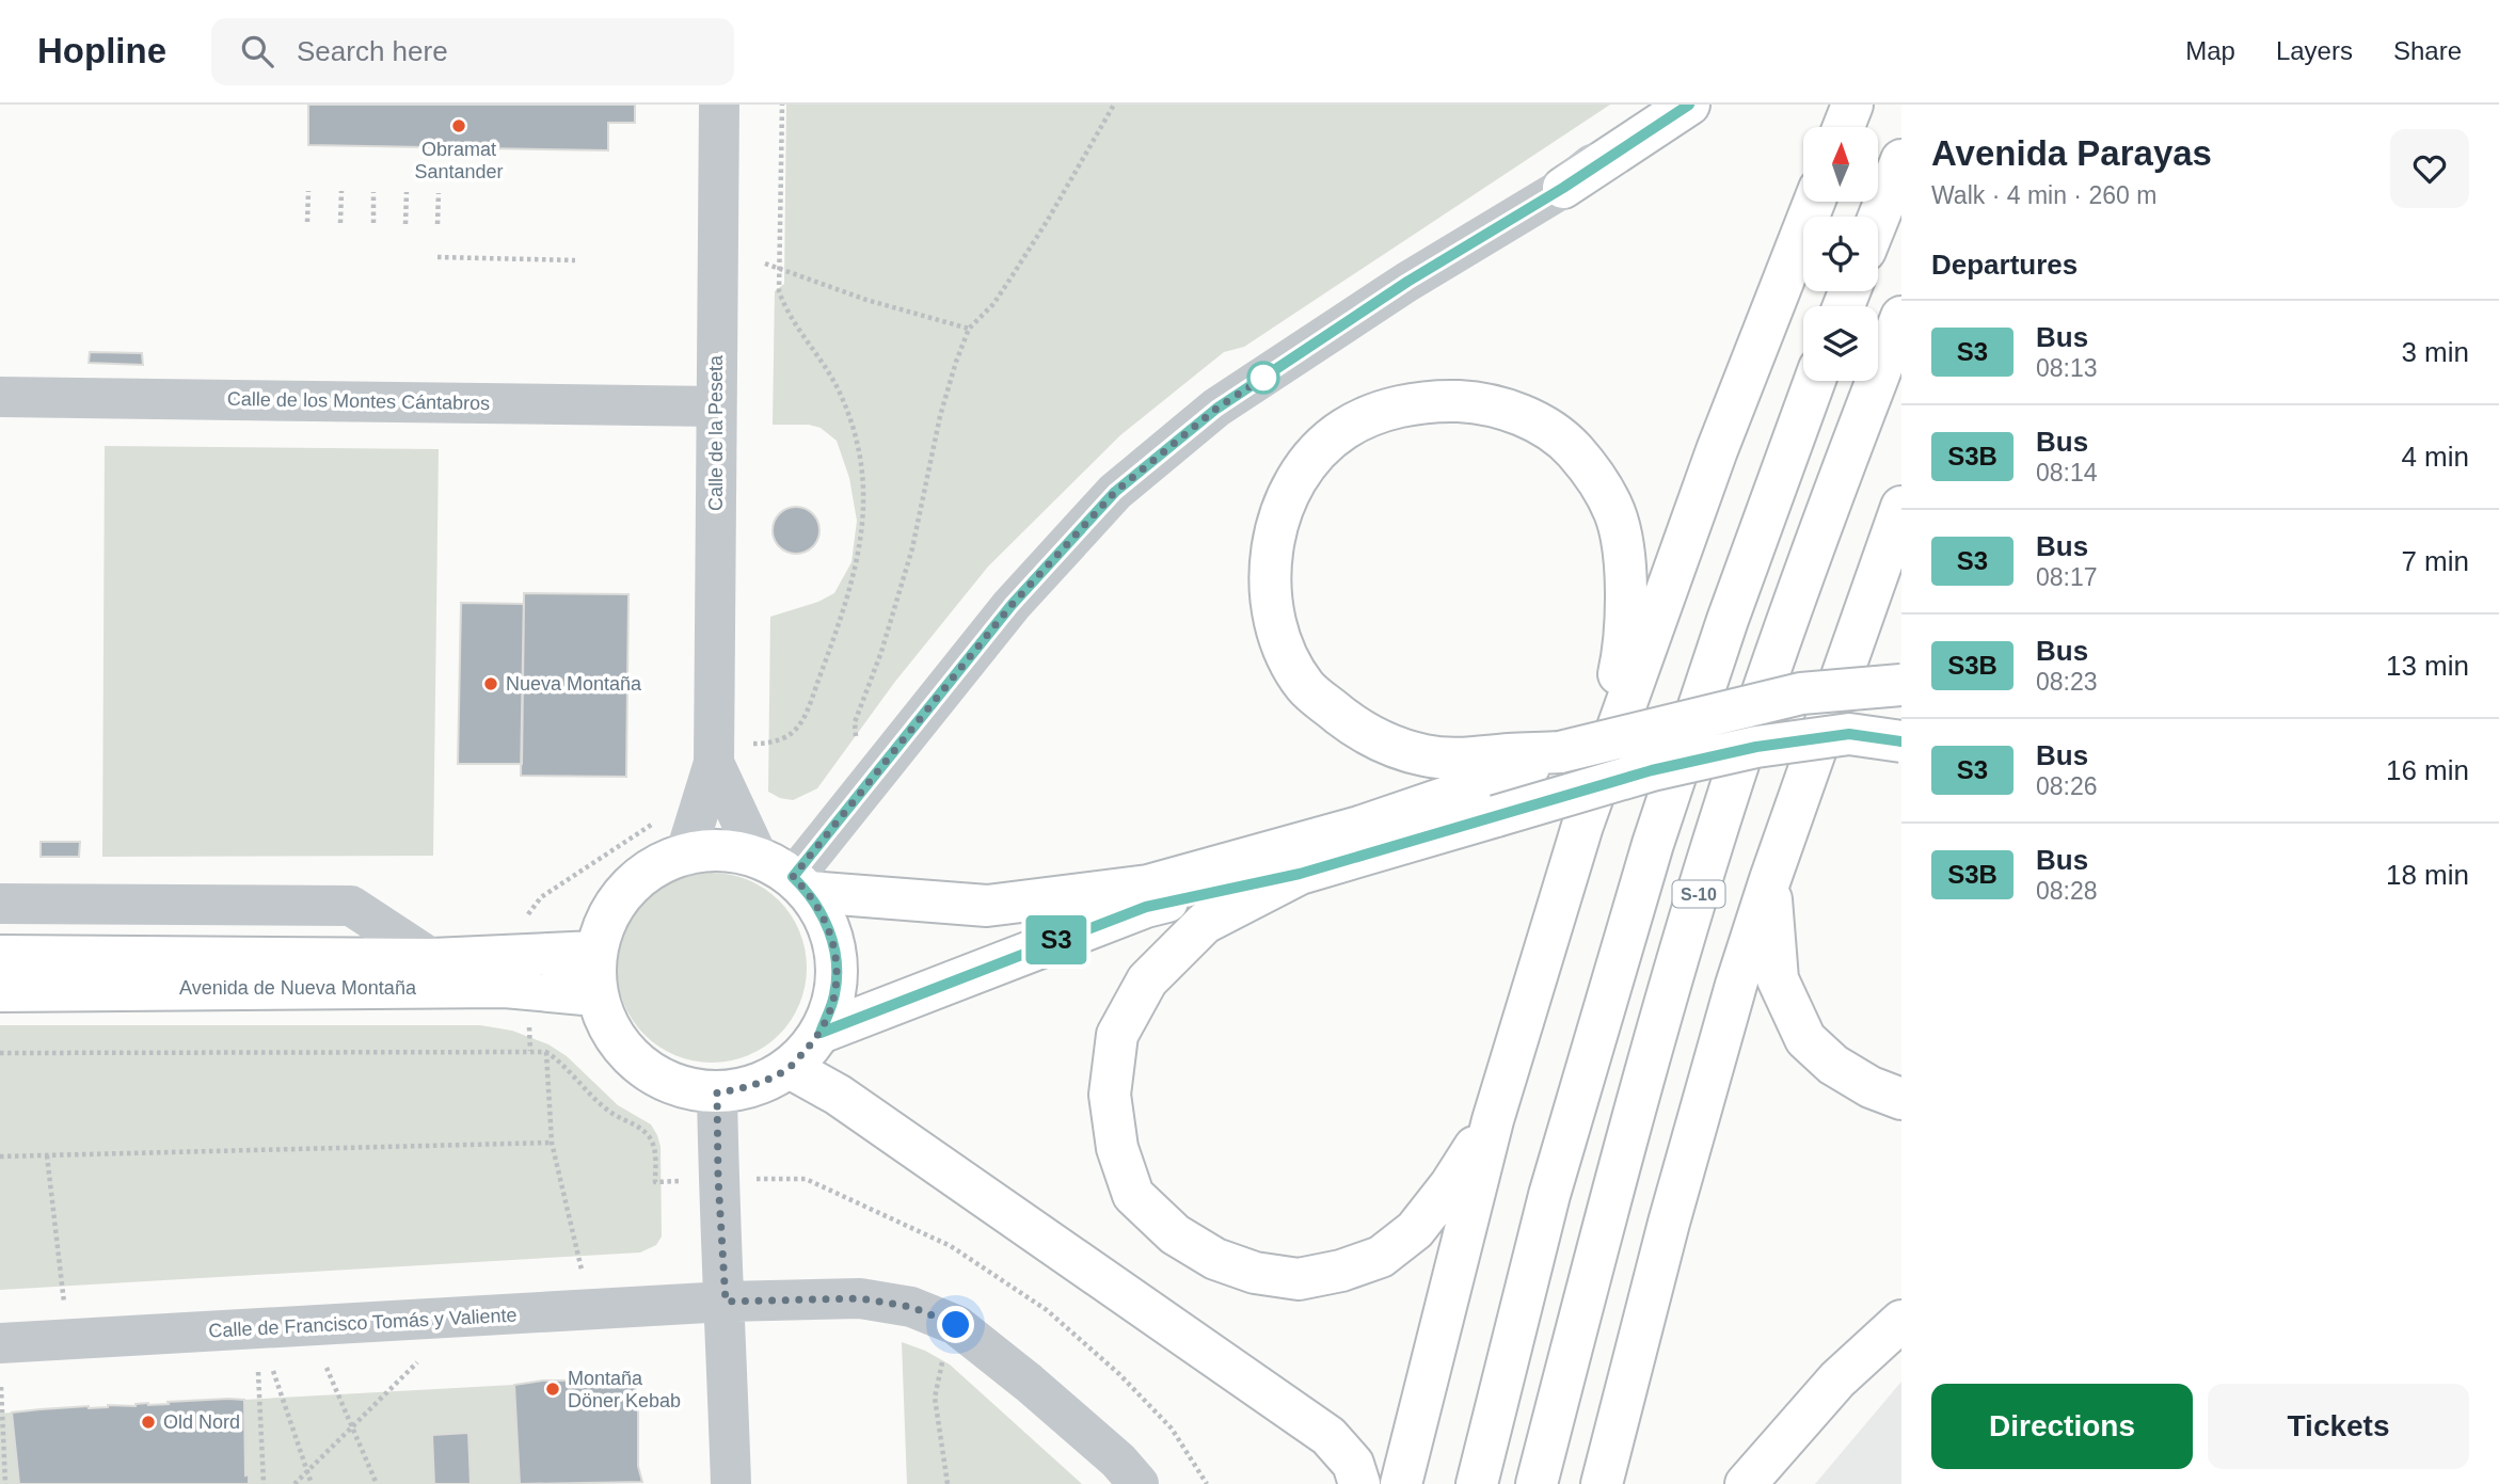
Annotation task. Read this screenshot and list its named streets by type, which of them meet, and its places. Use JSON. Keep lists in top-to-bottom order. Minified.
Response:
{"streets":{"main road":["S-10","Avenida de Nueva Montaña"],"street":["Calle de los Montes Cántabros","Calle de la Peseta","Calle de Francisco Tomás y Valiente"]},"crossings":[["Calle de los Montes Cántabros","Calle de la Peseta"],["Calle de la Peseta","Avenida de Nueva Montaña"]],"places":["Obramat Santander","Nueva Montaña","Montaña Döner Kebab","Old Nord"],"lines":["bus line S3"],"north":"top","page":{"header":"Hopline","search":"Search here","nav":["Map","Layers","Share"],"on_map":"S3","heading":[["Avenida Parayas","Walk · 4 min · 260 m"],"Departures"],"list":[{"mark":"S3","name":"Bus","note":"08:13","value":"3 min"},{"mark":"S3B","name":"Bus","note":"08:14","value":"4 min"},{"mark":"S3","name":"Bus","note":"08:17","value":"7 min"},{"mark":"S3B","name":"Bus","note":"08:23","value":"13 min"},{"mark":"S3","name":"Bus","note":"08:26","value":"16 min"},{"mark":"S3B","name":"Bus","note":"08:28","value":"18 min"}],"buttons":["Directions","Tickets"]}}
